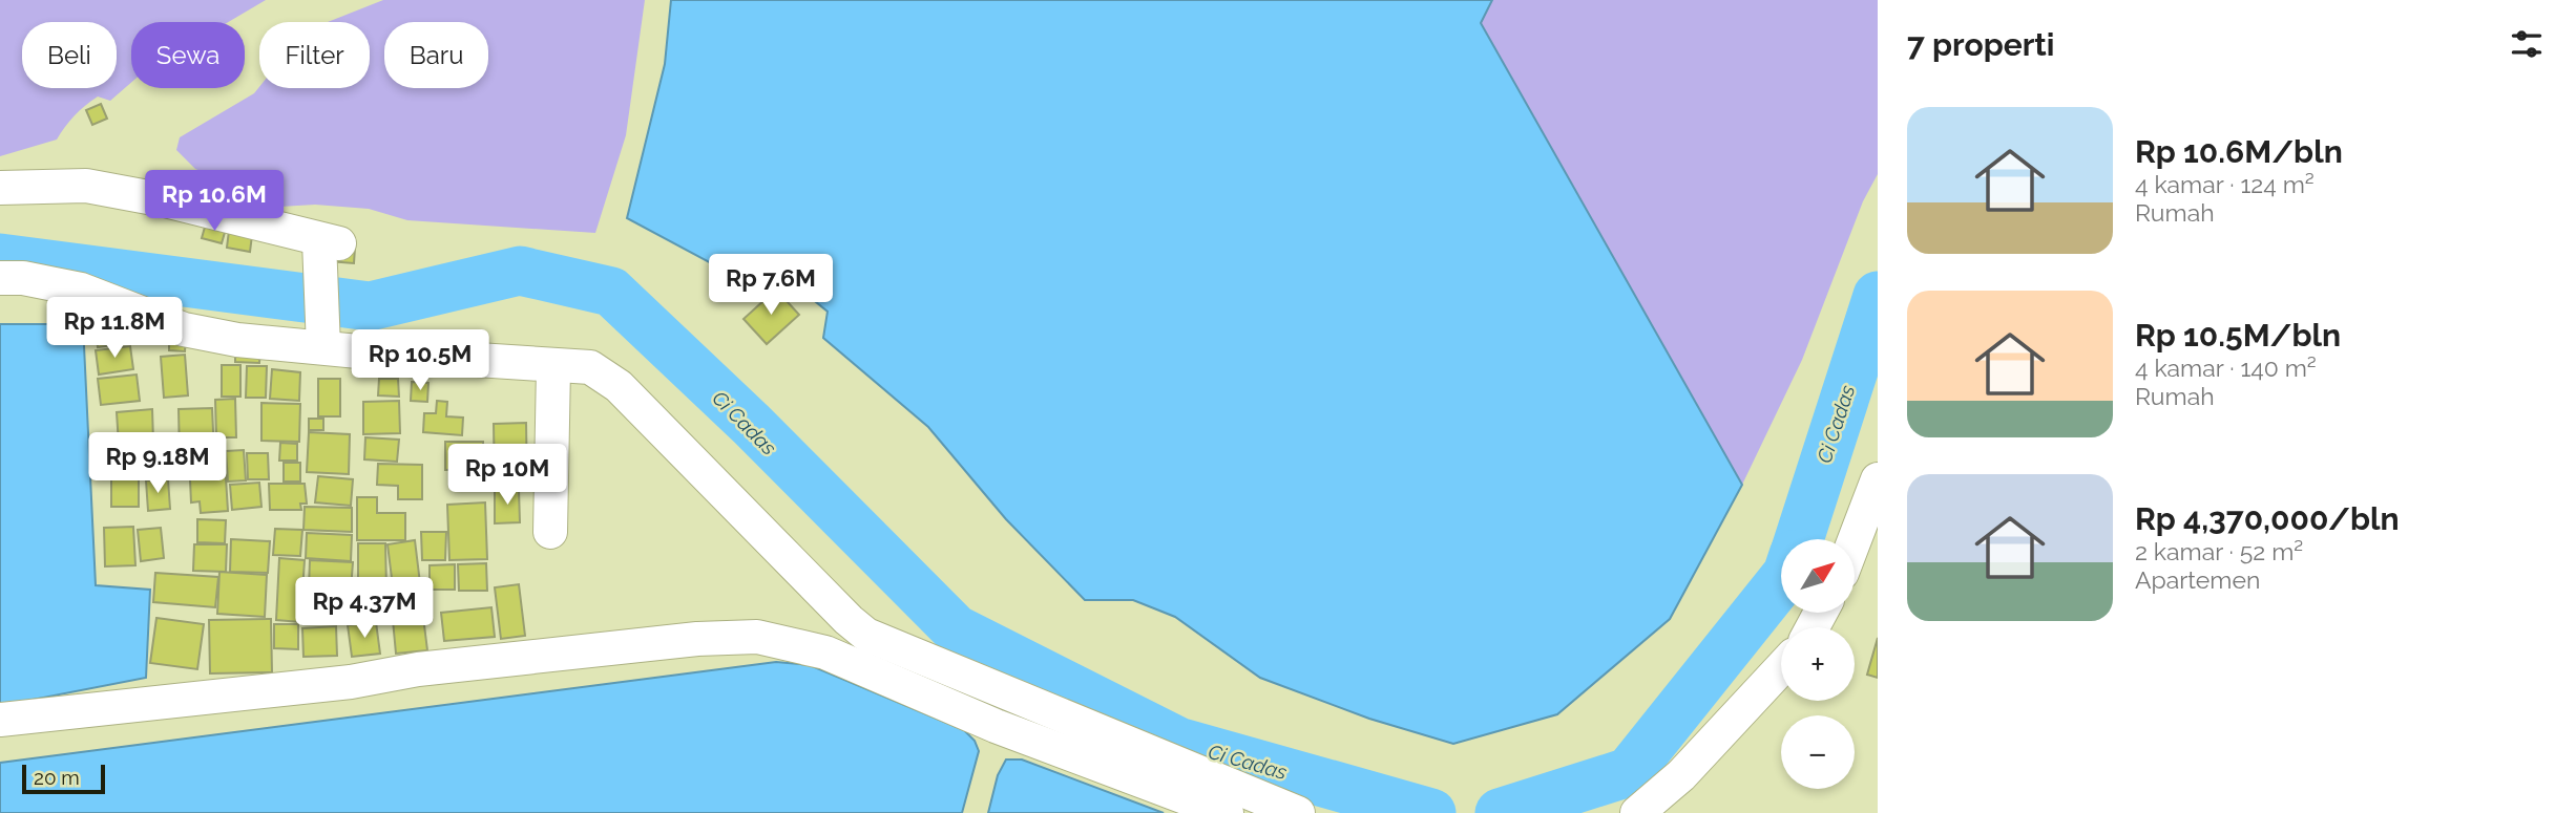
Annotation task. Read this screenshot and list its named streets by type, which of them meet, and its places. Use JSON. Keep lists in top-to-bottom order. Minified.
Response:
{"water":["Ci Cadas"],"scale_bar":"20 m","north":"top right","page":{"heading":"7 properti","chip":["Beli","Sewa","Filter","Baru"],"list":[{"name":"Rp 10.6M/bln","note":"4 kamar · 124 m² · Rumah"},{"name":"Rp 10.5M/bln","note":"4 kamar · 140 m² · Rumah"},{"name":"Rp 4,370,000/bln","note":"2 kamar · 52 m² · Apartemen"}],"price":["Rp 10.6M","Rp 7.6M","Rp 11.8M","Rp 10.5M","Rp 9.18M","Rp 10M","Rp 4.37M"],"map_buttons":["+","−"],"scale":"20 m"}}
